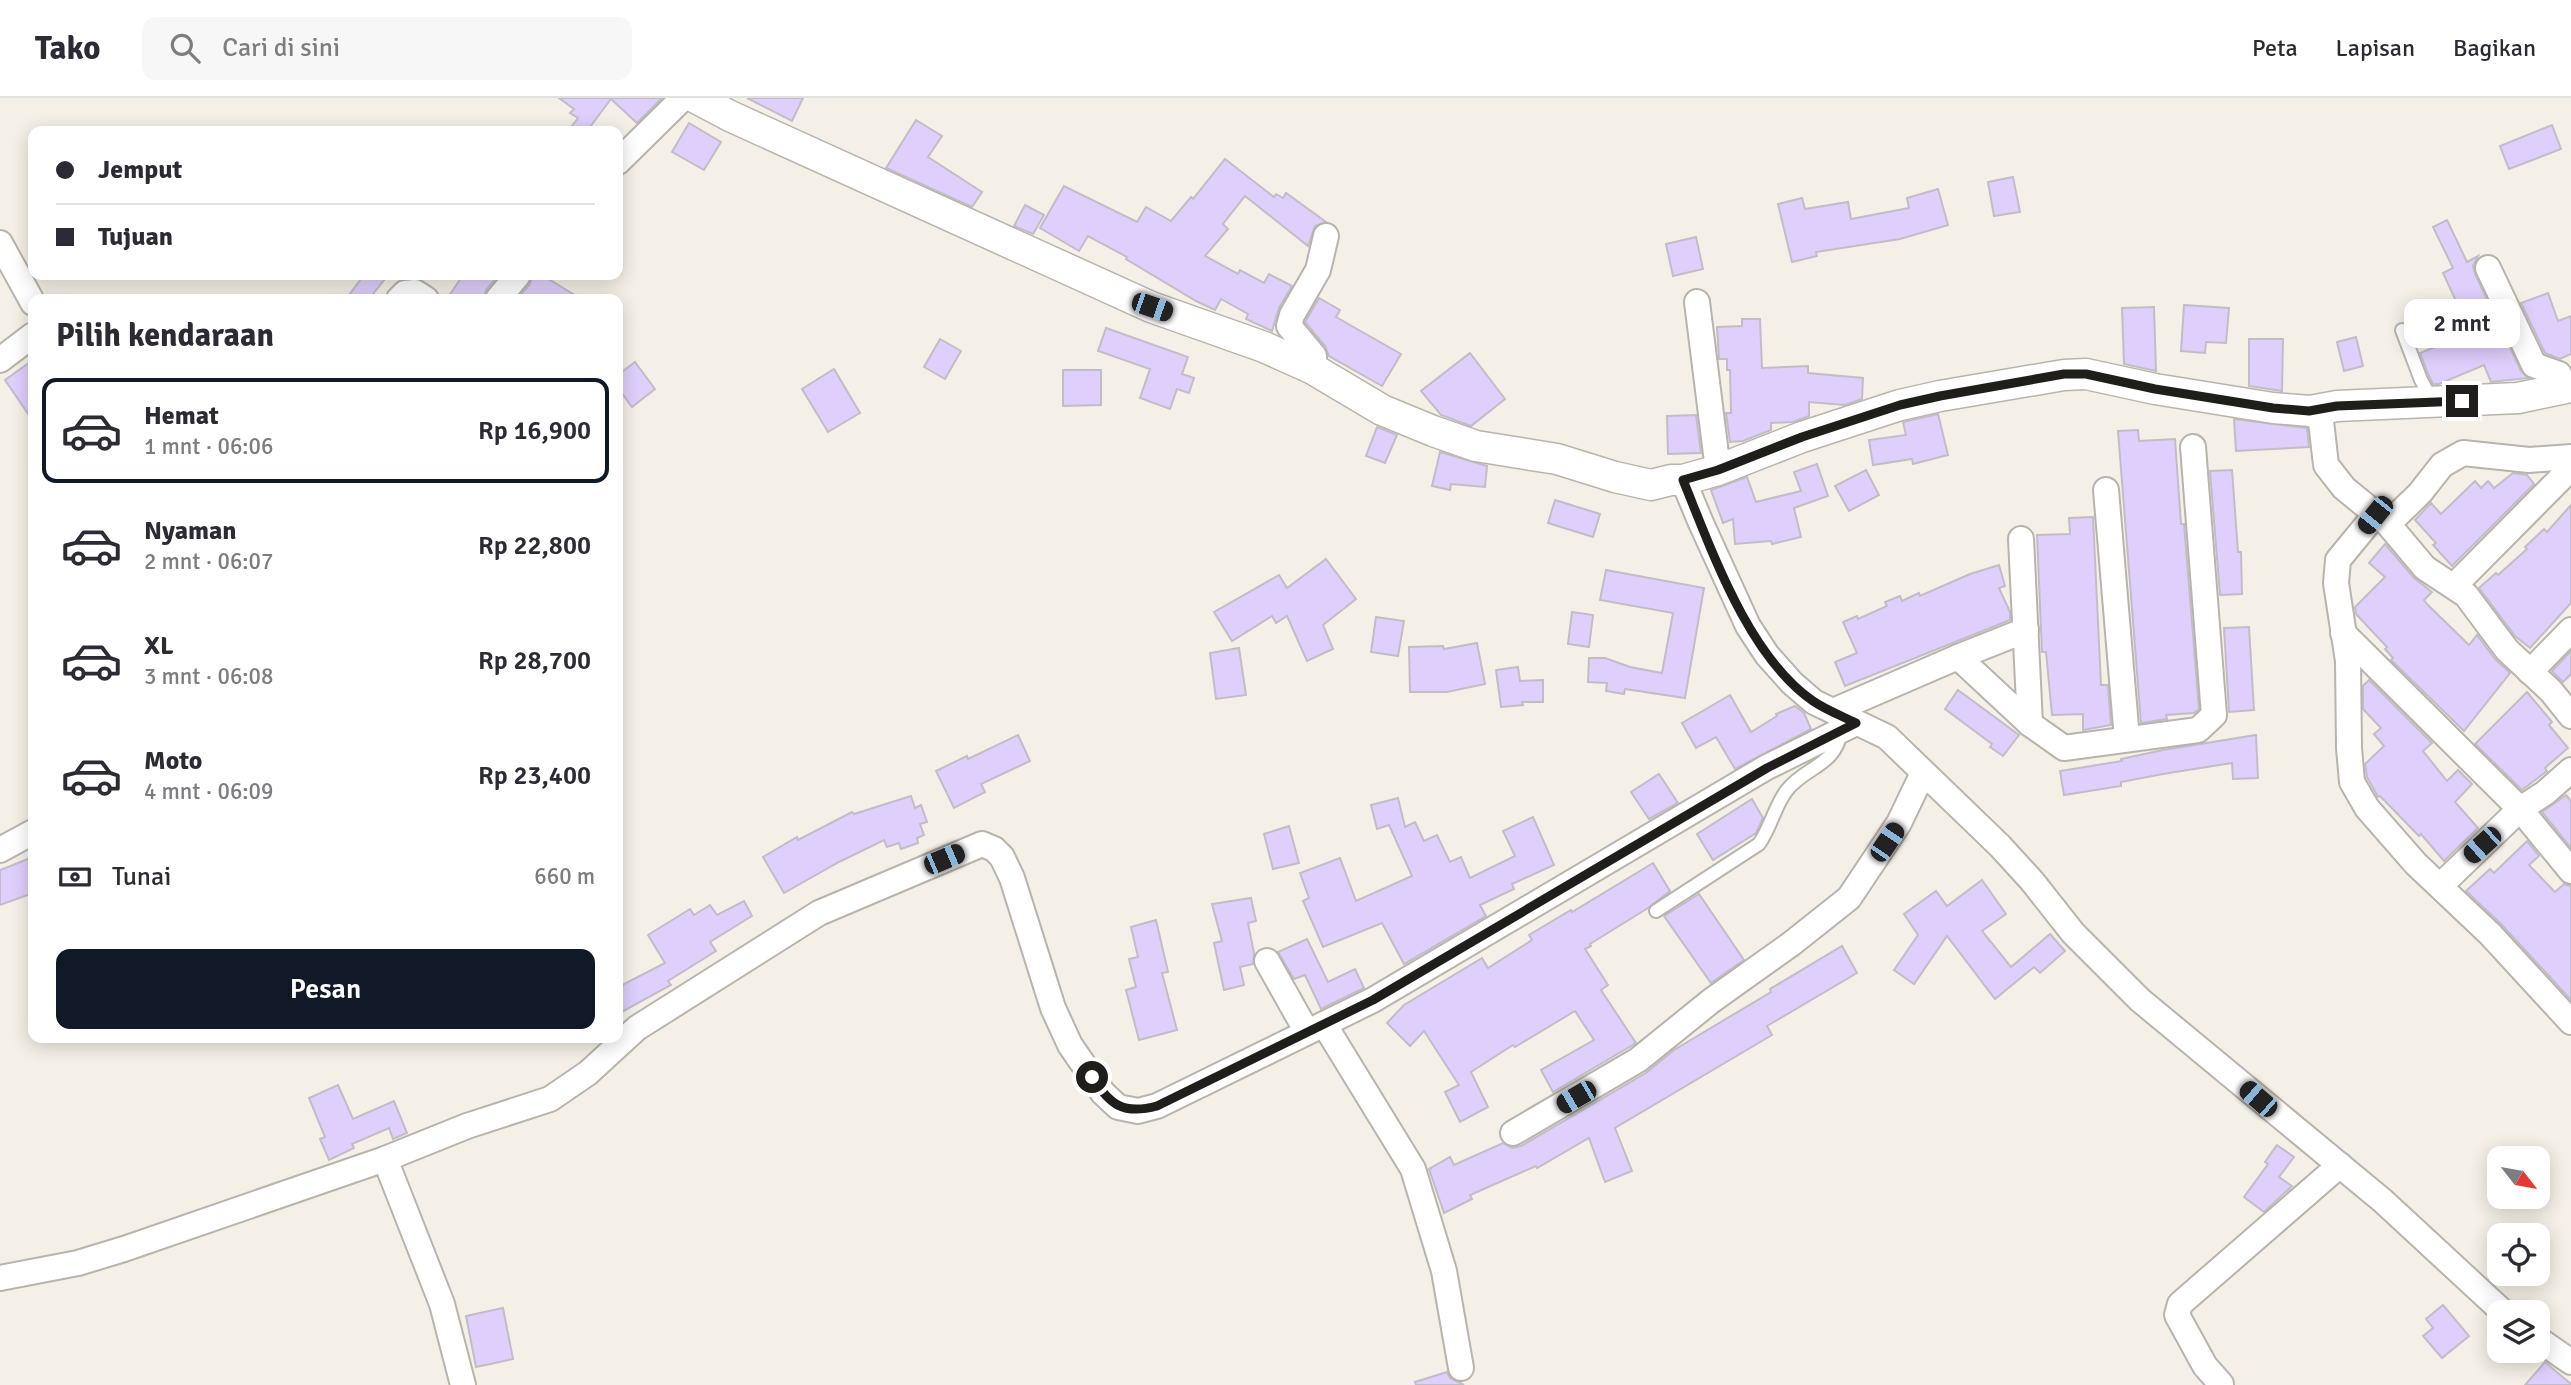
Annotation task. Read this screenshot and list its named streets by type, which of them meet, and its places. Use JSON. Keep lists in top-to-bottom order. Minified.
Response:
{"north":"bottom right","page":{"header":"Tako","search":"Cari di sini","nav":["Peta","Lapisan","Bagikan"],"banner":["Jemput","Tujuan"],"heading":"Pilih kendaraan","bubble":"2 mnt","list":[{"name":"Hemat","note":"1 mnt · 06:06","value":"Rp 16,900"},{"name":"Nyaman","note":"2 mnt · 06:07","value":"Rp 22,800"},{"name":"XL","note":"3 mnt · 06:08","value":"Rp 28,700"},{"name":"Moto","note":"4 mnt · 06:09","value":"Rp 23,400"}],"pay":["Tunai","660 m"],"buttons":"Pesan"}}
